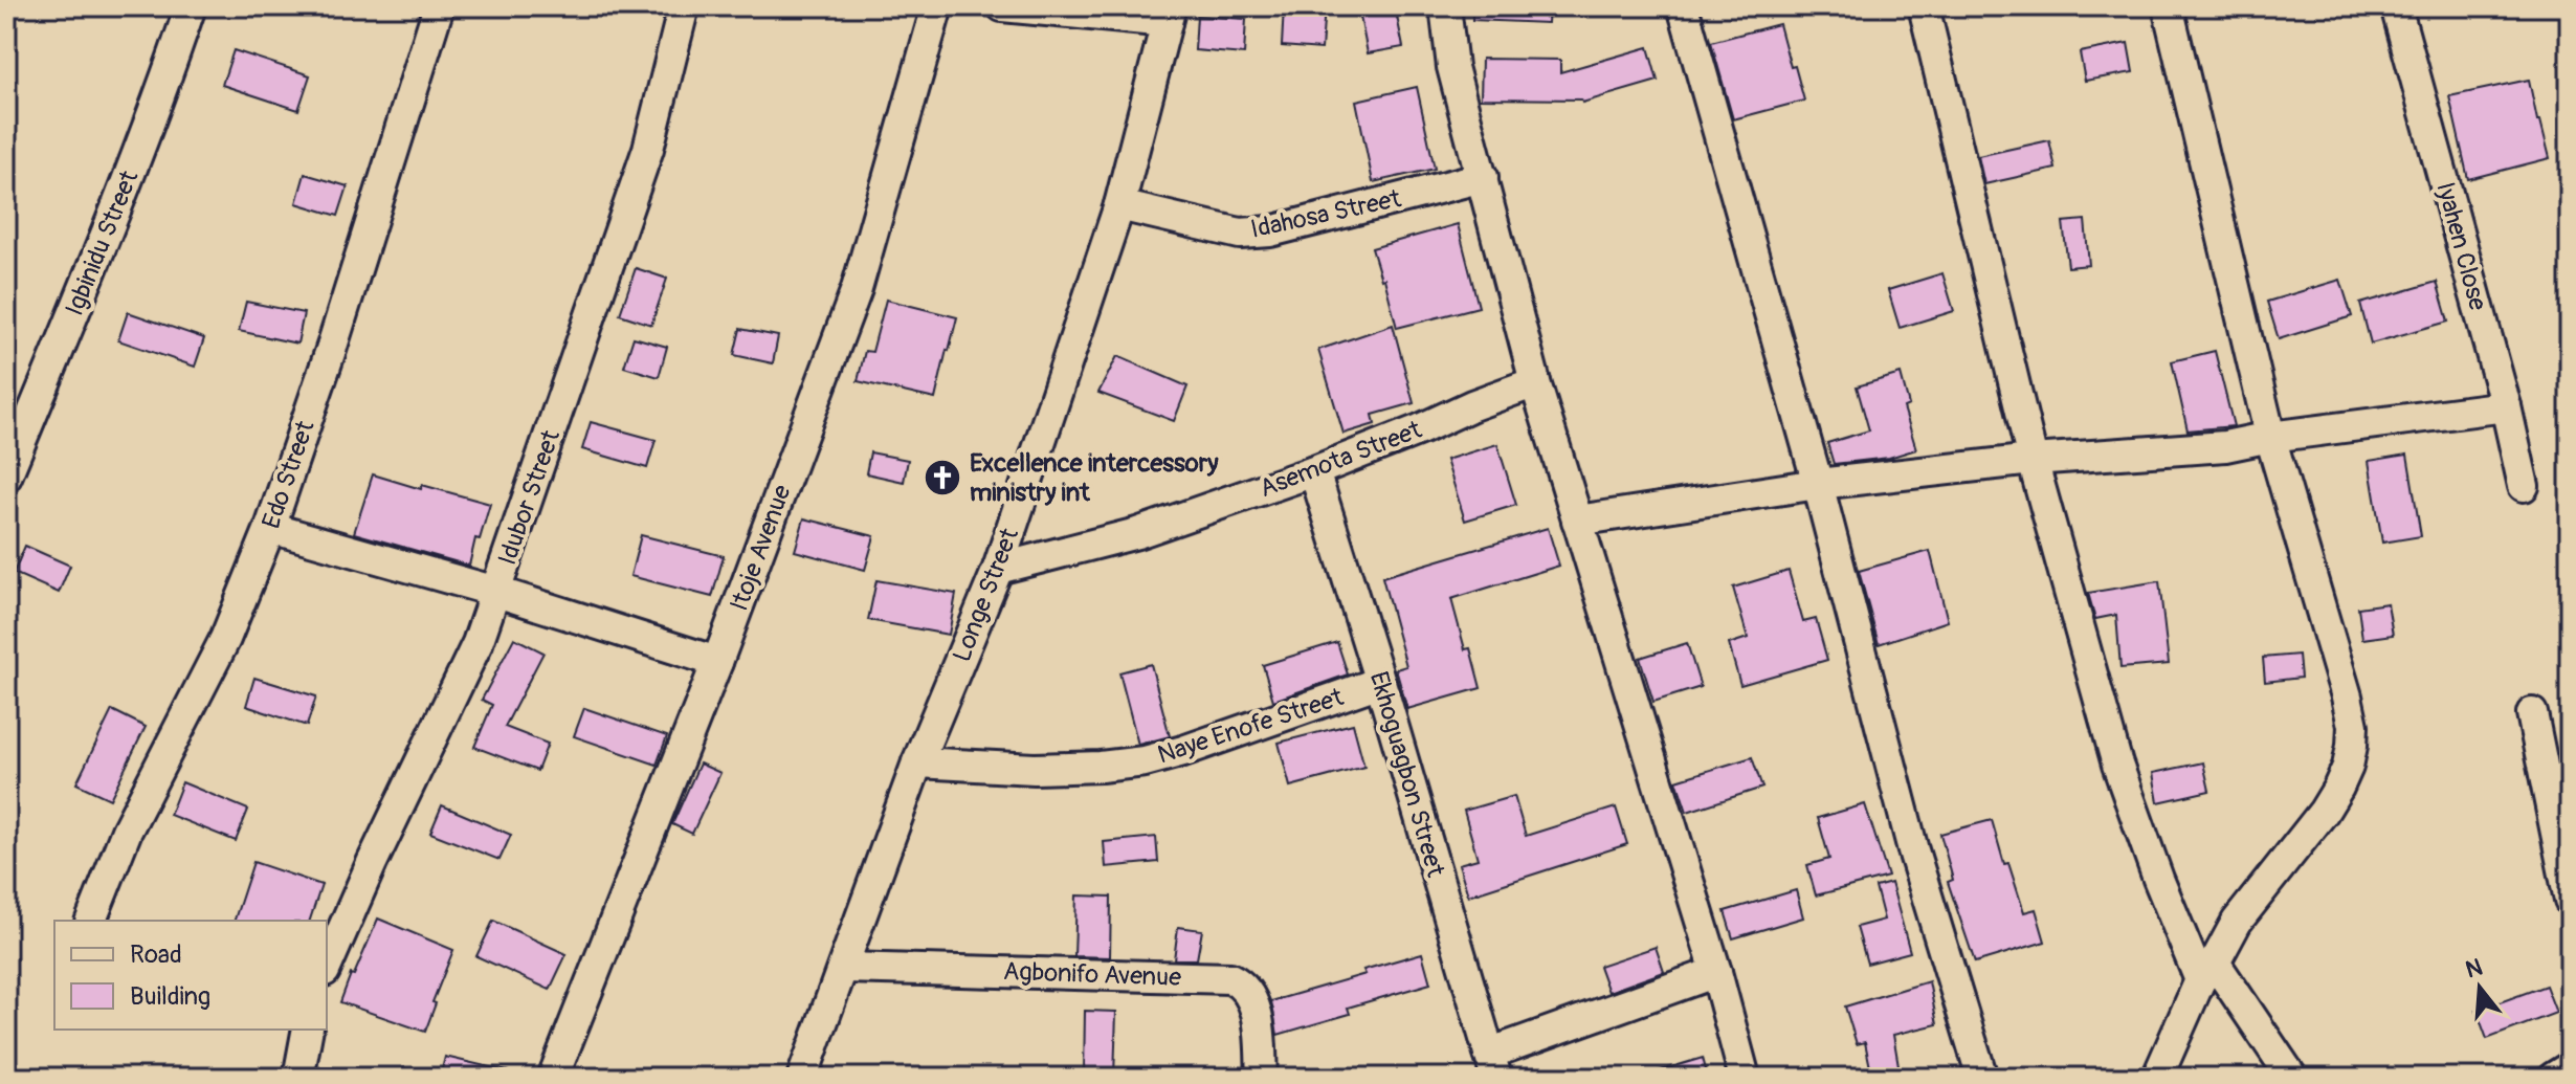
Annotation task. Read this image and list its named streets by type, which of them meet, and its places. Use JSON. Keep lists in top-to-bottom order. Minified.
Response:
{"streets":{"street":["Idahosa Street","Igbinidu Street","Iyahen Close","Asemota Street","Edo Street","Idubor Street","Itoje Avenue","Longe Street","Naye Enofe Street","Ekhoguagbon Street","Agbonifo Avenue"]},"crossings":[["Idahosa Street","Longe Street"],["Asemota Street","Longe Street"],["Asemota Street","Ekhoguagbon Street"],["Longe Street","Naye Enofe Street"],["Longe Street","Agbonifo Avenue"],["Naye Enofe Street","Ekhoguagbon Street"]],"places":{"church":["Excellence intercessory ministry int"]},"legend":["Road","Building"],"north":"top"}
